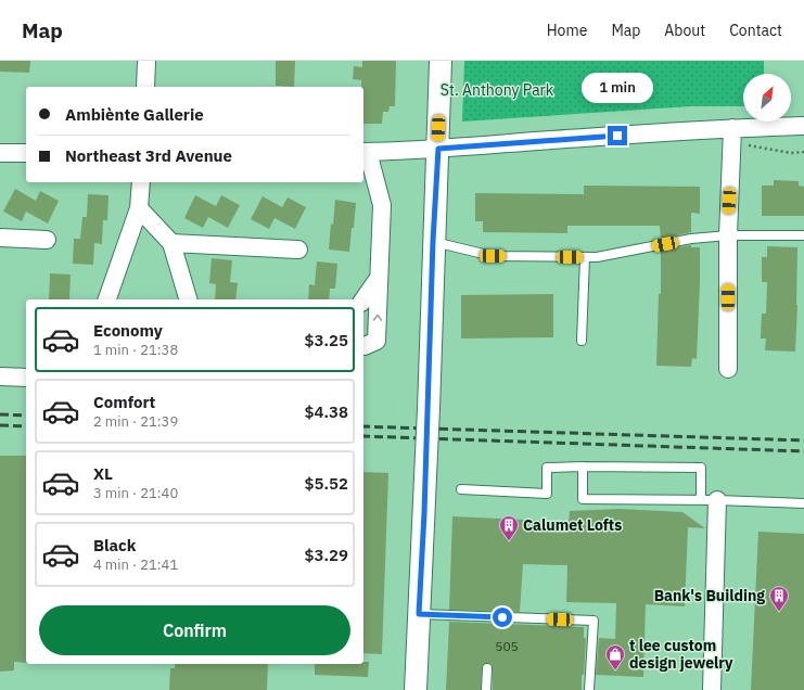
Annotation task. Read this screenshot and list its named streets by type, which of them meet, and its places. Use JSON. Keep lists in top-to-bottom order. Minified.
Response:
{"parks":["St. Anthony Park"],"places":{"building":["Calumet Lofts","Bank's Building"],"shop":["t lee custom design jewelry"]},"house_numbers":["505"],"north":"top right","page":{"header":"Map","nav":["Home","Map","About","Contact"],"bubble":"1 min","banner":["Ambiènte Gallerie","Northeast 3rd Avenue"],"list":[{"name":"Economy","note":"1 min · 21:38","value":"$3.25"},{"name":"Comfort","note":"2 min · 21:39","value":"$4.38"},{"name":"XL","note":"3 min · 21:40","value":"$5.52"},{"name":"Black","note":"4 min · 21:41","value":"$3.29"}],"buttons":"Confirm"}}
